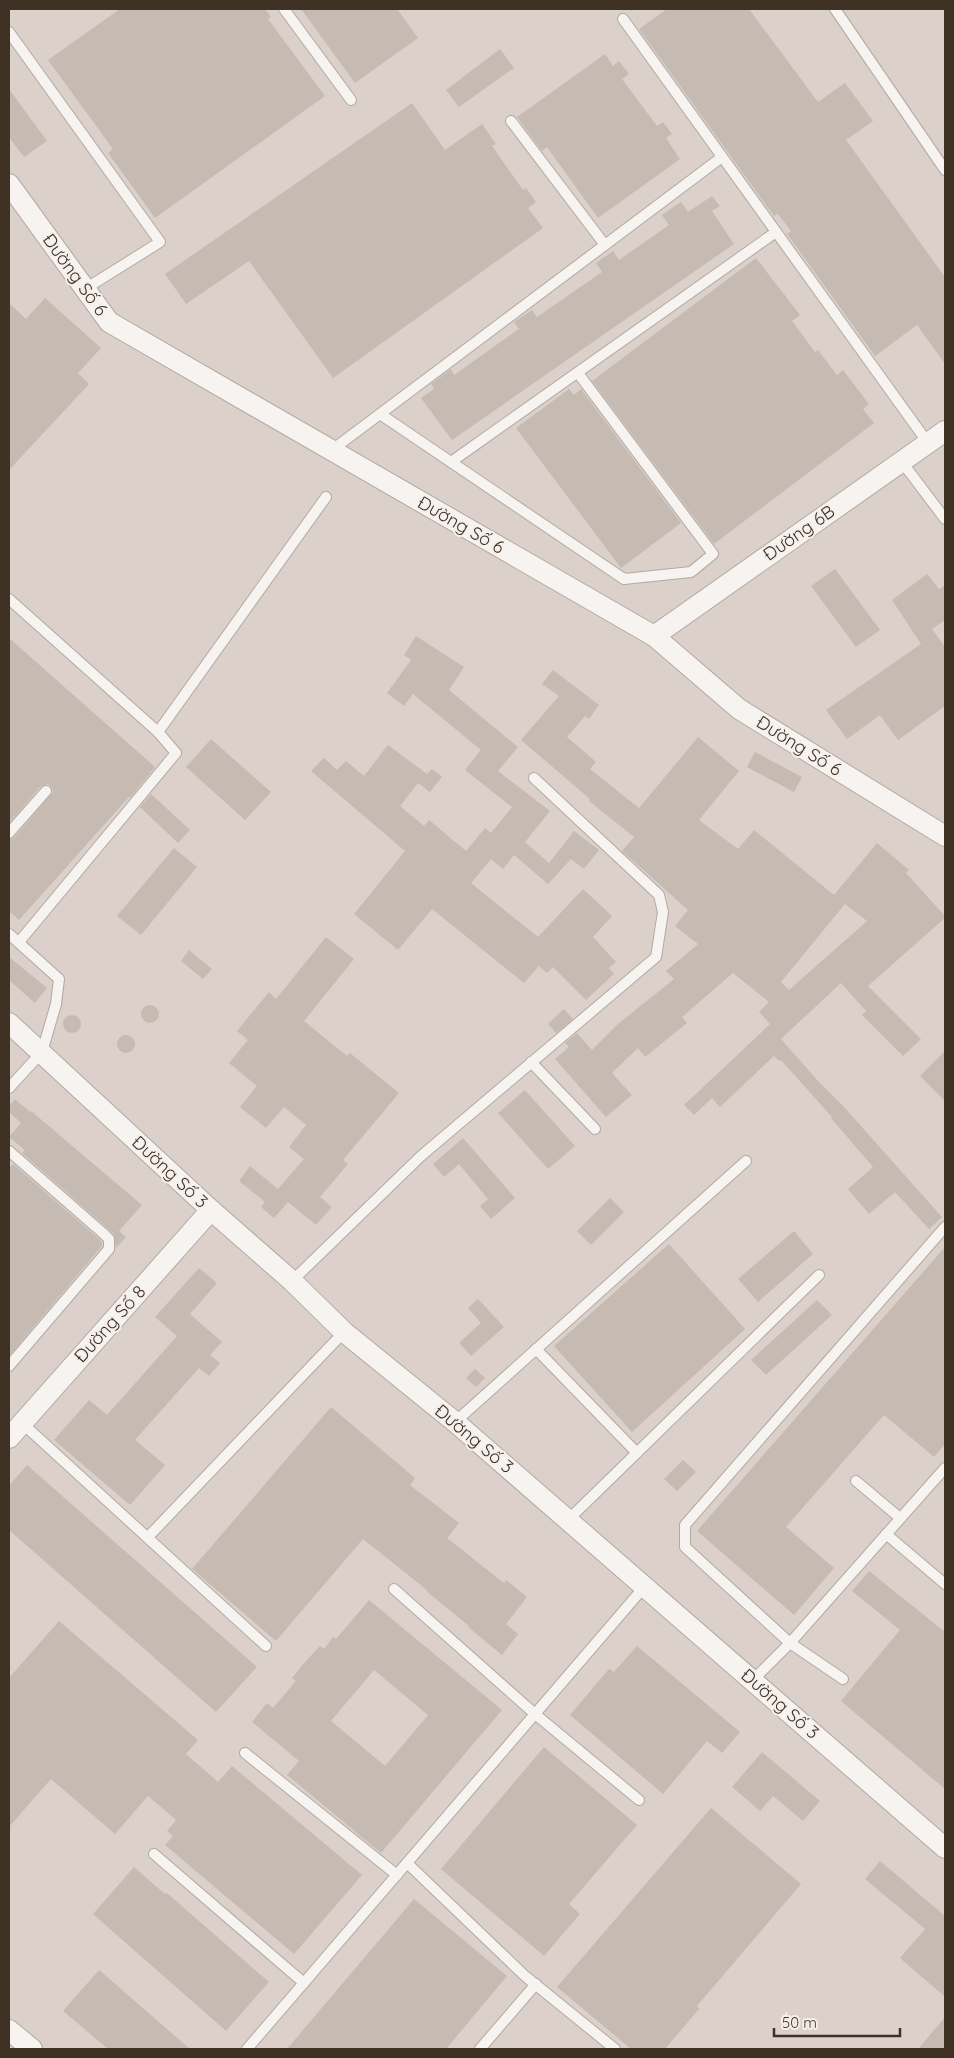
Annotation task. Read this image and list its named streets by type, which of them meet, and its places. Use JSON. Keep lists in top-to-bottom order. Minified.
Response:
{"streets":{"street":["Đường Số 6","Đường 6B","Đường Số 3","Đường Số 8"]},"crossings":[["Đường Số 6","Đường 6B"],["Đường Số 3","Đường Số 8"]],"scale_bar":"50 m"}
